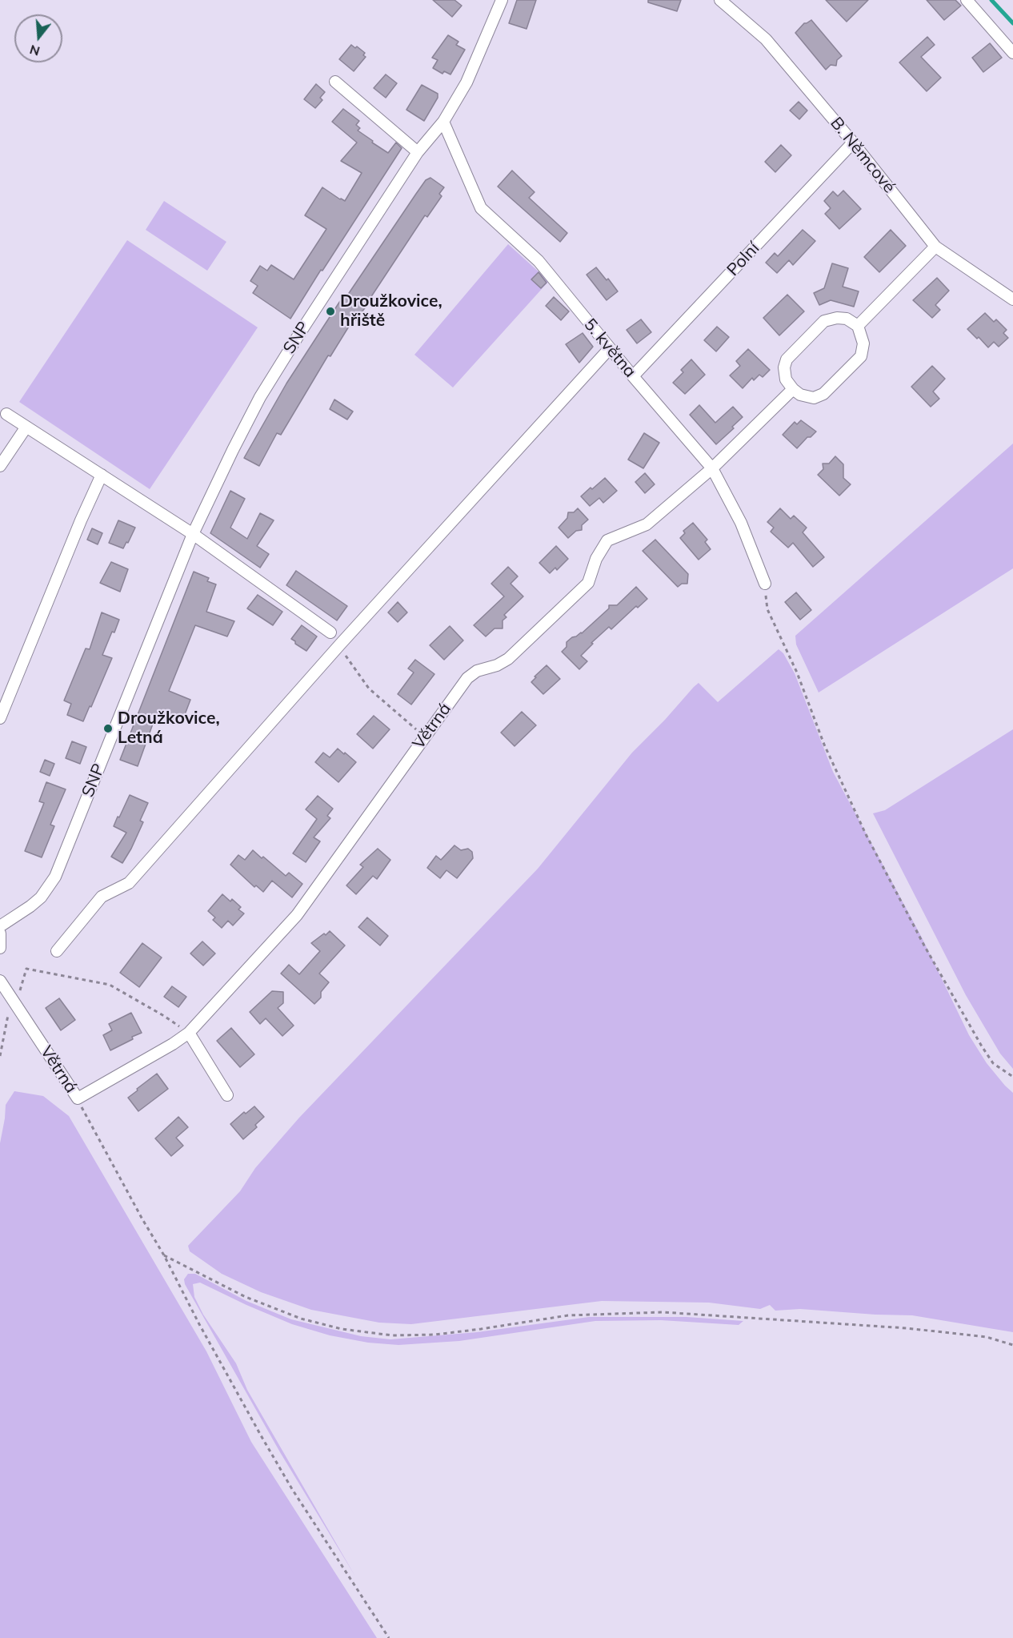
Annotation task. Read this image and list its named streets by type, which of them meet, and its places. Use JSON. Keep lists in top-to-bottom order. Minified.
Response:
{"streets":{"street":["B. Němcové","Polní","SNP","5. května","Větrná"]},"crossings":[["B. Němcové","Polní"],["Polní","5. května"],["SNP","5. května"],["5. května","Větrná"]],"places":["Droužkovice, hřiště","Droužkovice, Letná"],"north":"bottom"}
